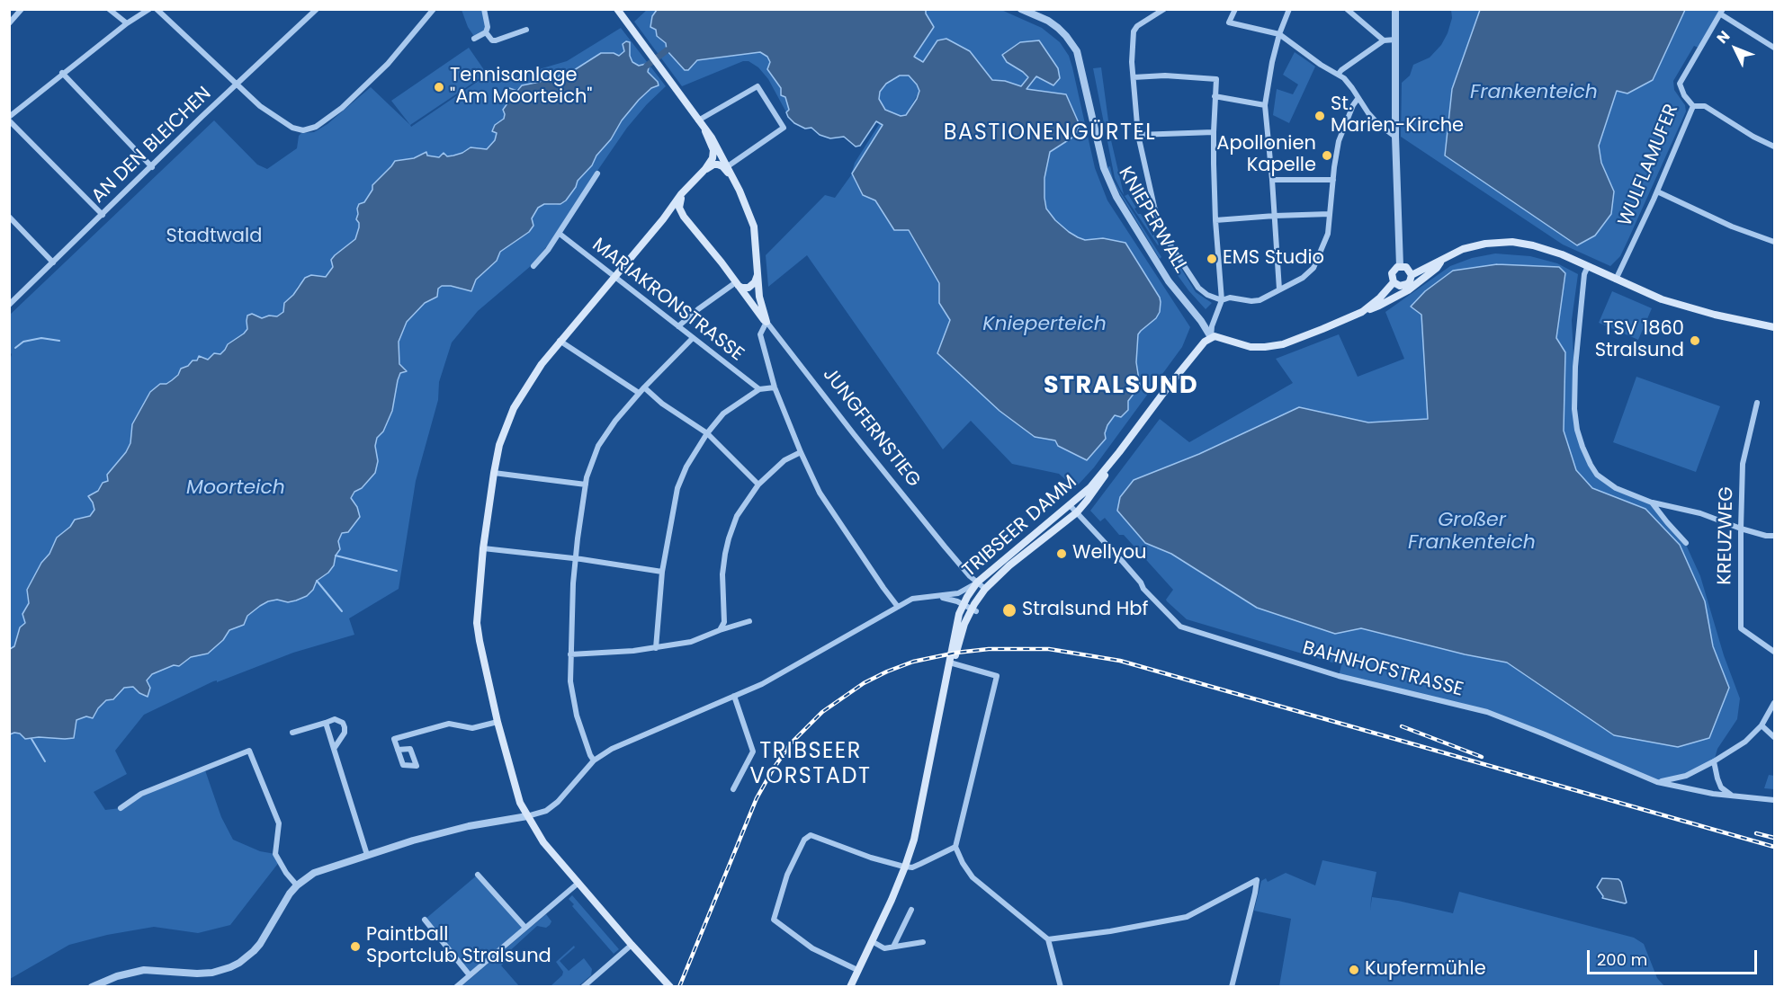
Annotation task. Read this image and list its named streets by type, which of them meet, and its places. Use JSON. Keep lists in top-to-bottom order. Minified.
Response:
{"streets":{"main road":["JUNGFERNSTIEG","TRIBSEER DAMM"],"street":["AN DEN BLEICHEN","WULFLAMUFER","KNIEPERWALL","MARIAKRONSTRASSE","KREUZWEG","BAHNHOFSTRASSE"]},"crossings":[["KNIEPERWALL","TRIBSEER DAMM"],["JUNGFERNSTIEG","TRIBSEER DAMM"],["TRIBSEER DAMM","BAHNHOFSTRASSE"]],"districts":["BASTIONENGÜRTEL","STRALSUND","TRIBSEER VORSTADT"],"water":["Frankenteich","Knieperteich","Moorteich","Großer Frankenteich"],"parks":["Stadtwald"],"places":["Tennisanlage \"Am Moorteich\"","St. Marien-Kirche","Apollonien Kapelle","EMS Studio","TSV 1860 Stralsund","Wellyou","Stralsund Hbf","Paintball Sportclub Stralsund","Kupfermühle"],"scale_bar":"200 m","north":"top left"}
